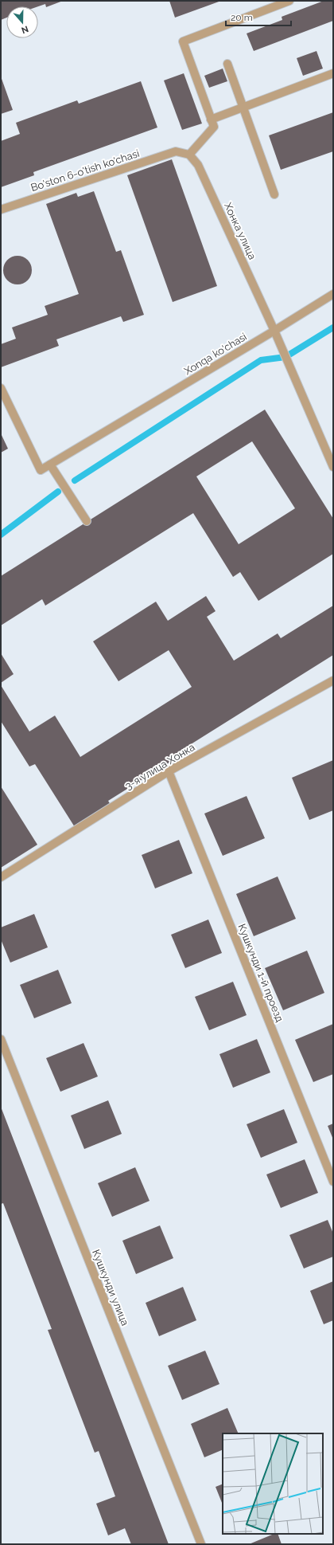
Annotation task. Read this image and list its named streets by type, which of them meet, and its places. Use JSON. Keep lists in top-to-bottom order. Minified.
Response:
{"streets":{"street":["Bo'ston 6-o'tish ko'chasi","Хонка улица","Xonqa ko'chasi","3-я улица Хонка","Кушкунди 1-й проезд","Кушкунди улица"]},"crossings":[["Bo'ston 6-o'tish ko'chasi","Хонка улица"],["Хонка улица","Xonqa ko'chasi"],["3-я улица Хонка","Кушкунди 1-й проезд"]],"scale_bar":"20 m","north":"bottom"}
